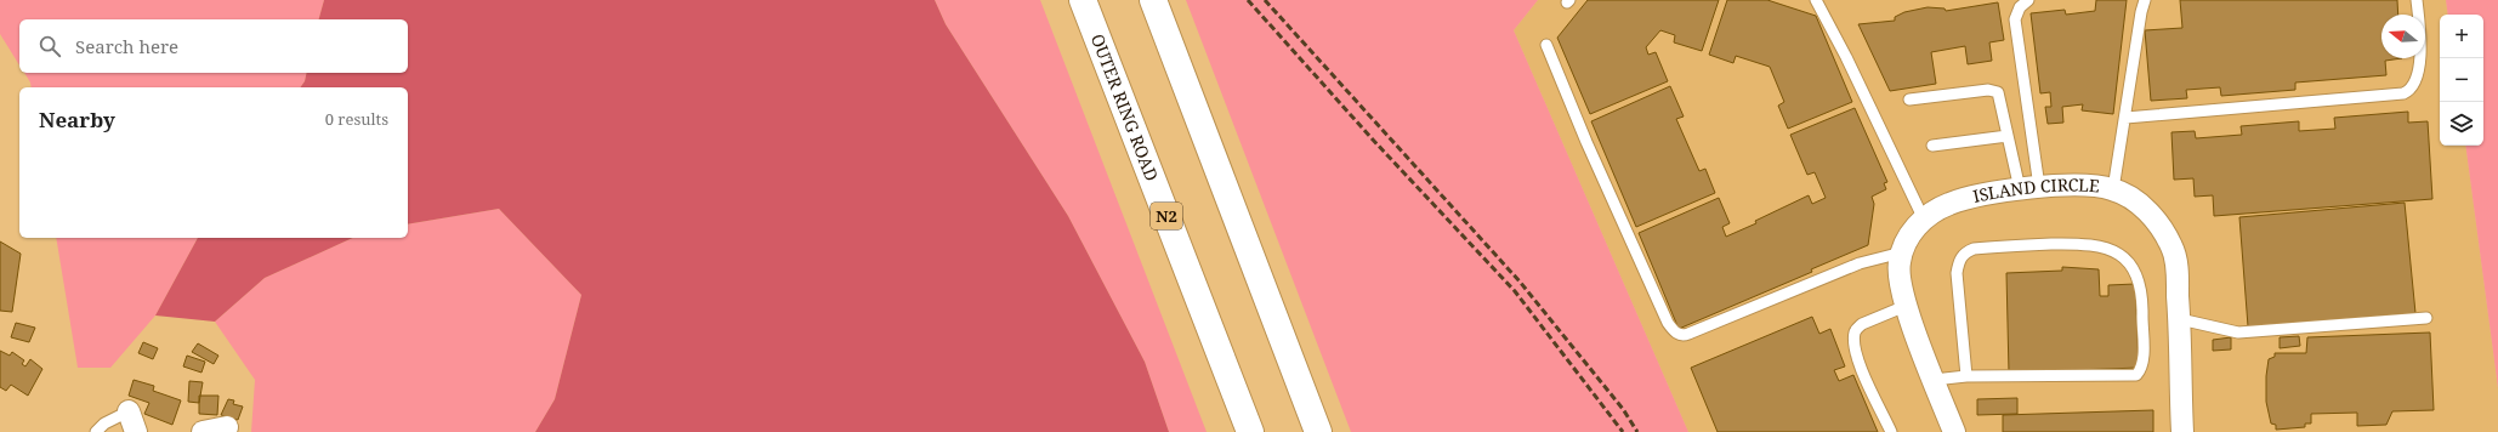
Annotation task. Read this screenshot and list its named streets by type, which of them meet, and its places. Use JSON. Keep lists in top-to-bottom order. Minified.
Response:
{"streets":{"highway":["OUTER RING ROAD","N2"],"street":["ISLAND CIRCLE"]},"north":"left","page":{"map_buttons":["+","−"],"search":"Search here","heading":["Nearby","0 results"]}}
